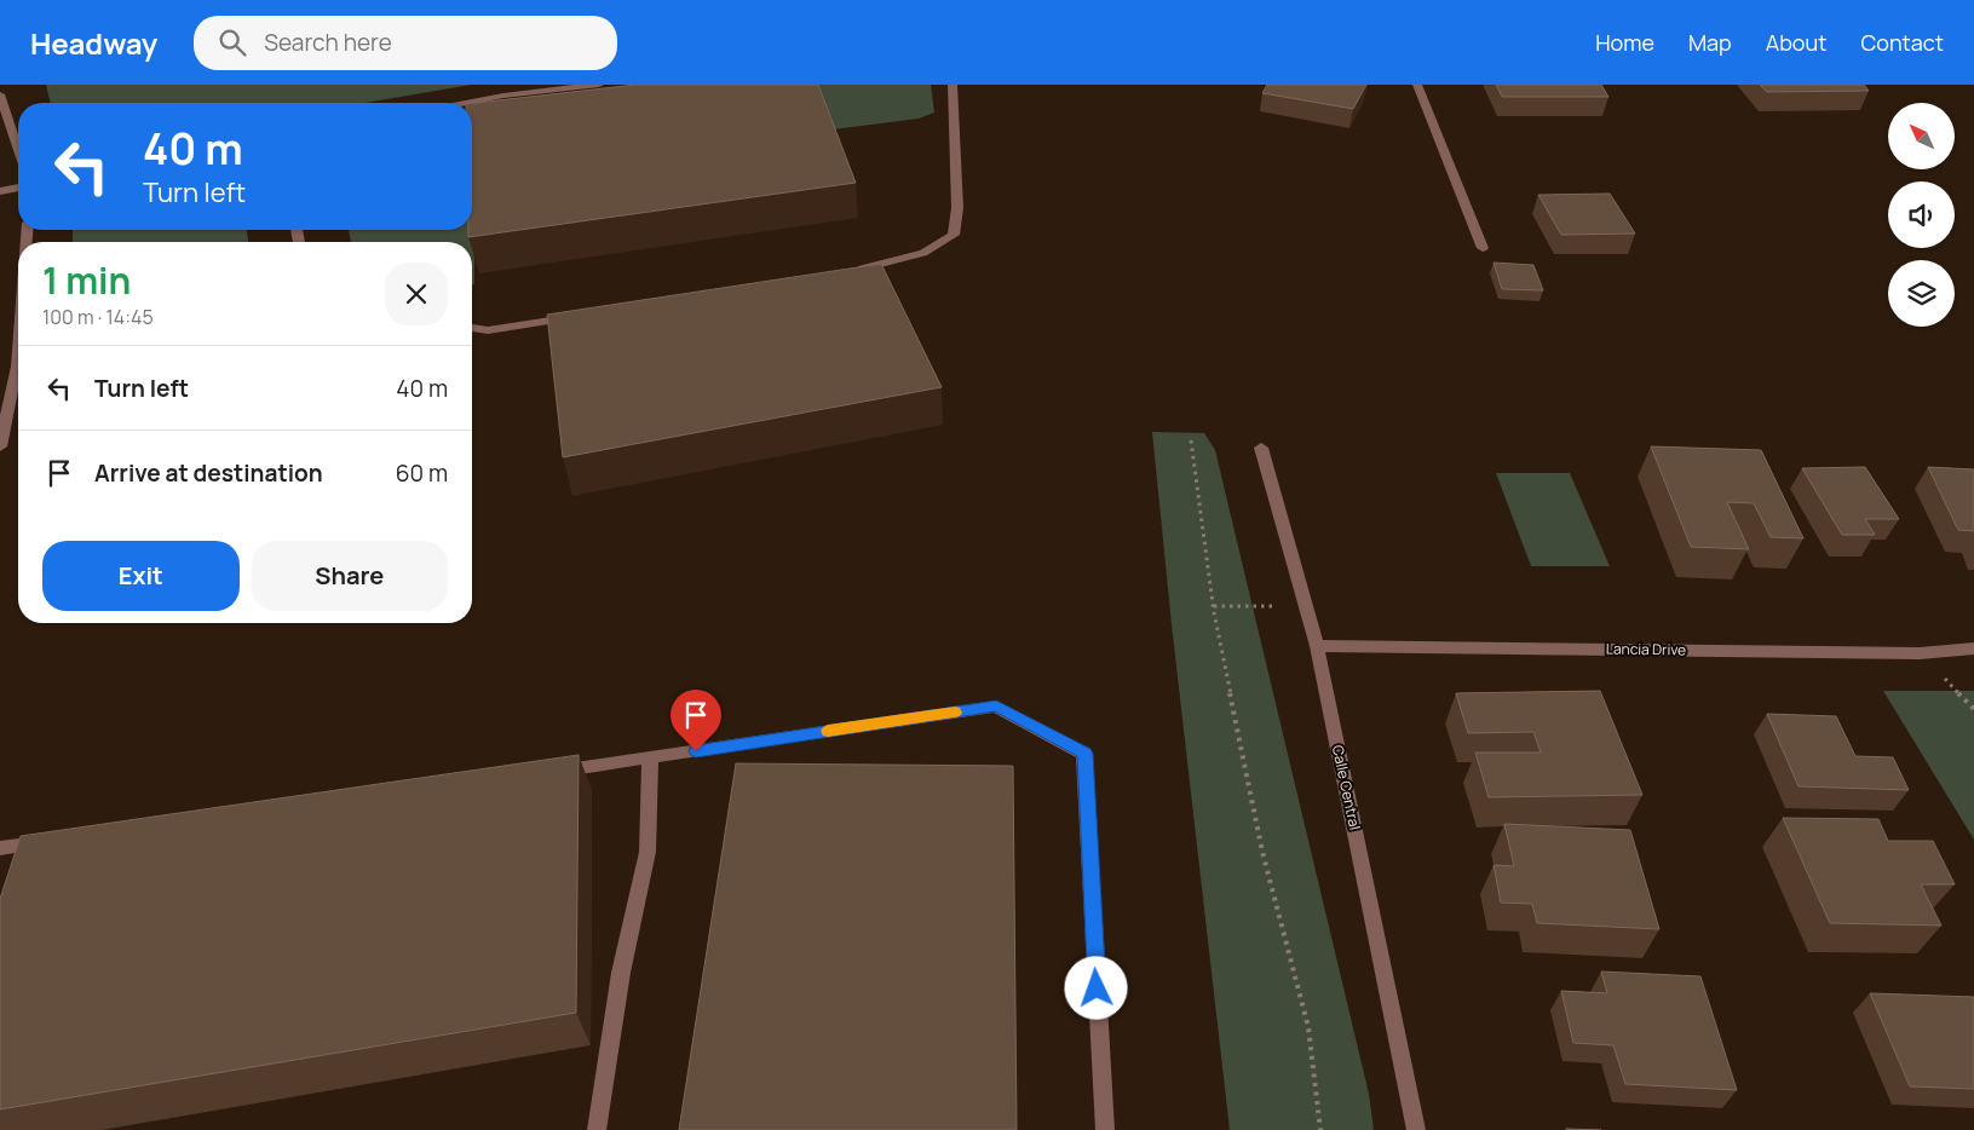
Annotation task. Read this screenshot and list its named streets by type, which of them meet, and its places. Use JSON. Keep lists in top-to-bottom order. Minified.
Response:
{"streets":{"street":["Lancia Drive","Calle Central"]},"crossings":[["Lancia Drive","Calle Central"]],"north":"top left","page":{"header":"Headway","search":"Search here","nav":["Home","Map","About","Contact"],"turn":["40 m","Turn left"],"heading":["1 min","100 m · 14:45"],"list":[{"name":"Turn left","value":"40 m"},{"name":"Arrive at destination","value":"60 m"}],"buttons":["Exit","Share"]}}
